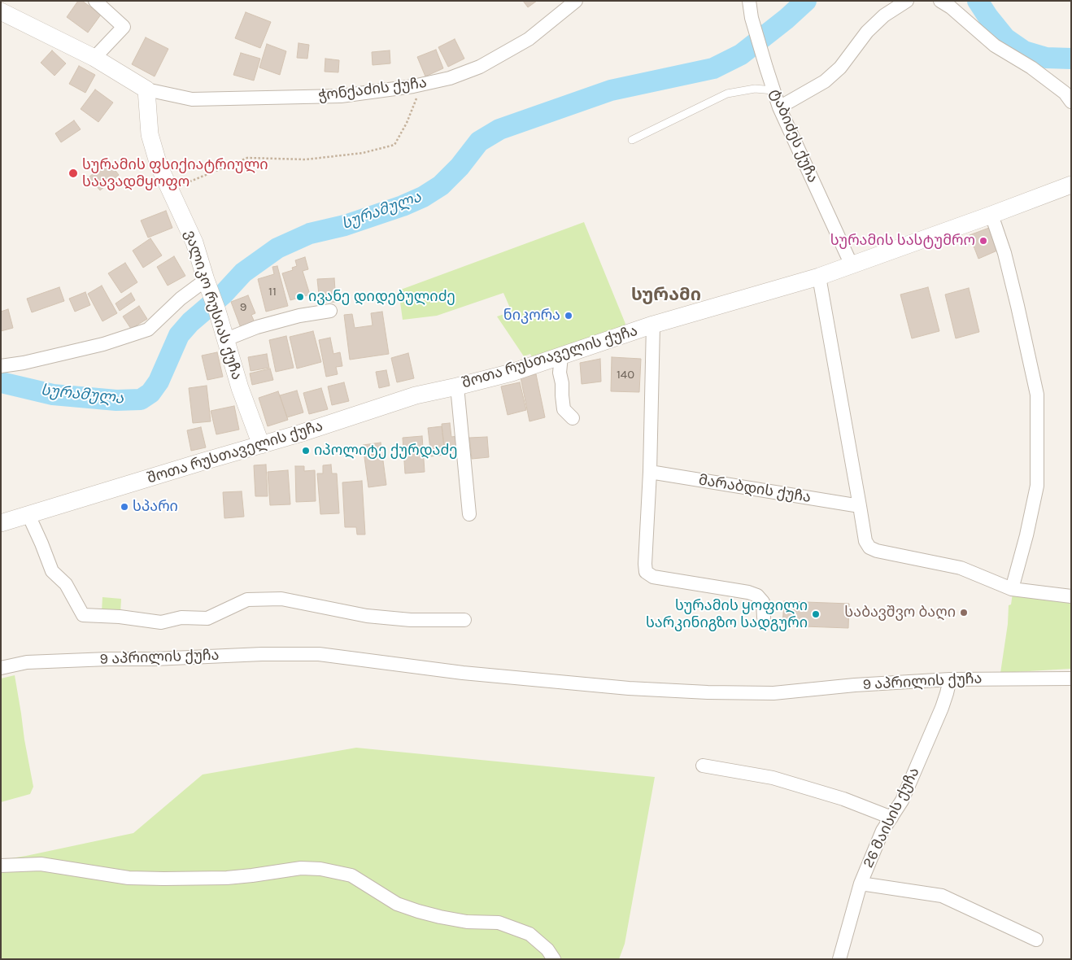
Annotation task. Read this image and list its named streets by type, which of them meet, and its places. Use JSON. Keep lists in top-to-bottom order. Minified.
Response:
{"streets":{"street":["ჭონქაძის ქუჩა","ტაბიძეს ქუჩა","ვალიკო რუსიას ქუჩა","შოთა რუსთაველის ქუჩა","მარაბდის ქუჩა","9 აპრილის ქუჩა","26 მაისის ქუჩა"]},"crossings":[["ჭონქაძის ქუჩა","ვალიკო რუსიას ქუჩა"],["ტაბიძეს ქუჩა","შოთა რუსთაველის ქუჩა"],["ვალიკო რუსიას ქუჩა","შოთა რუსთაველის ქუჩა"],["9 აპრილის ქუჩა","26 მაისის ქუჩა"]],"districts":["სურამი"],"water":["სურამულა"],"places":["სურამის ფსიქიატრიული საავადმყოფო","სურამის სასტუმრო","ივანე დიდებულიძე","ნიკორა","იპოლიტე ქურდაძე","სპარი","საბავშვო ბაღი","სურამის ყოფილი სარკინიგზო სადგური"],"house_numbers":["11","9","140"]}
